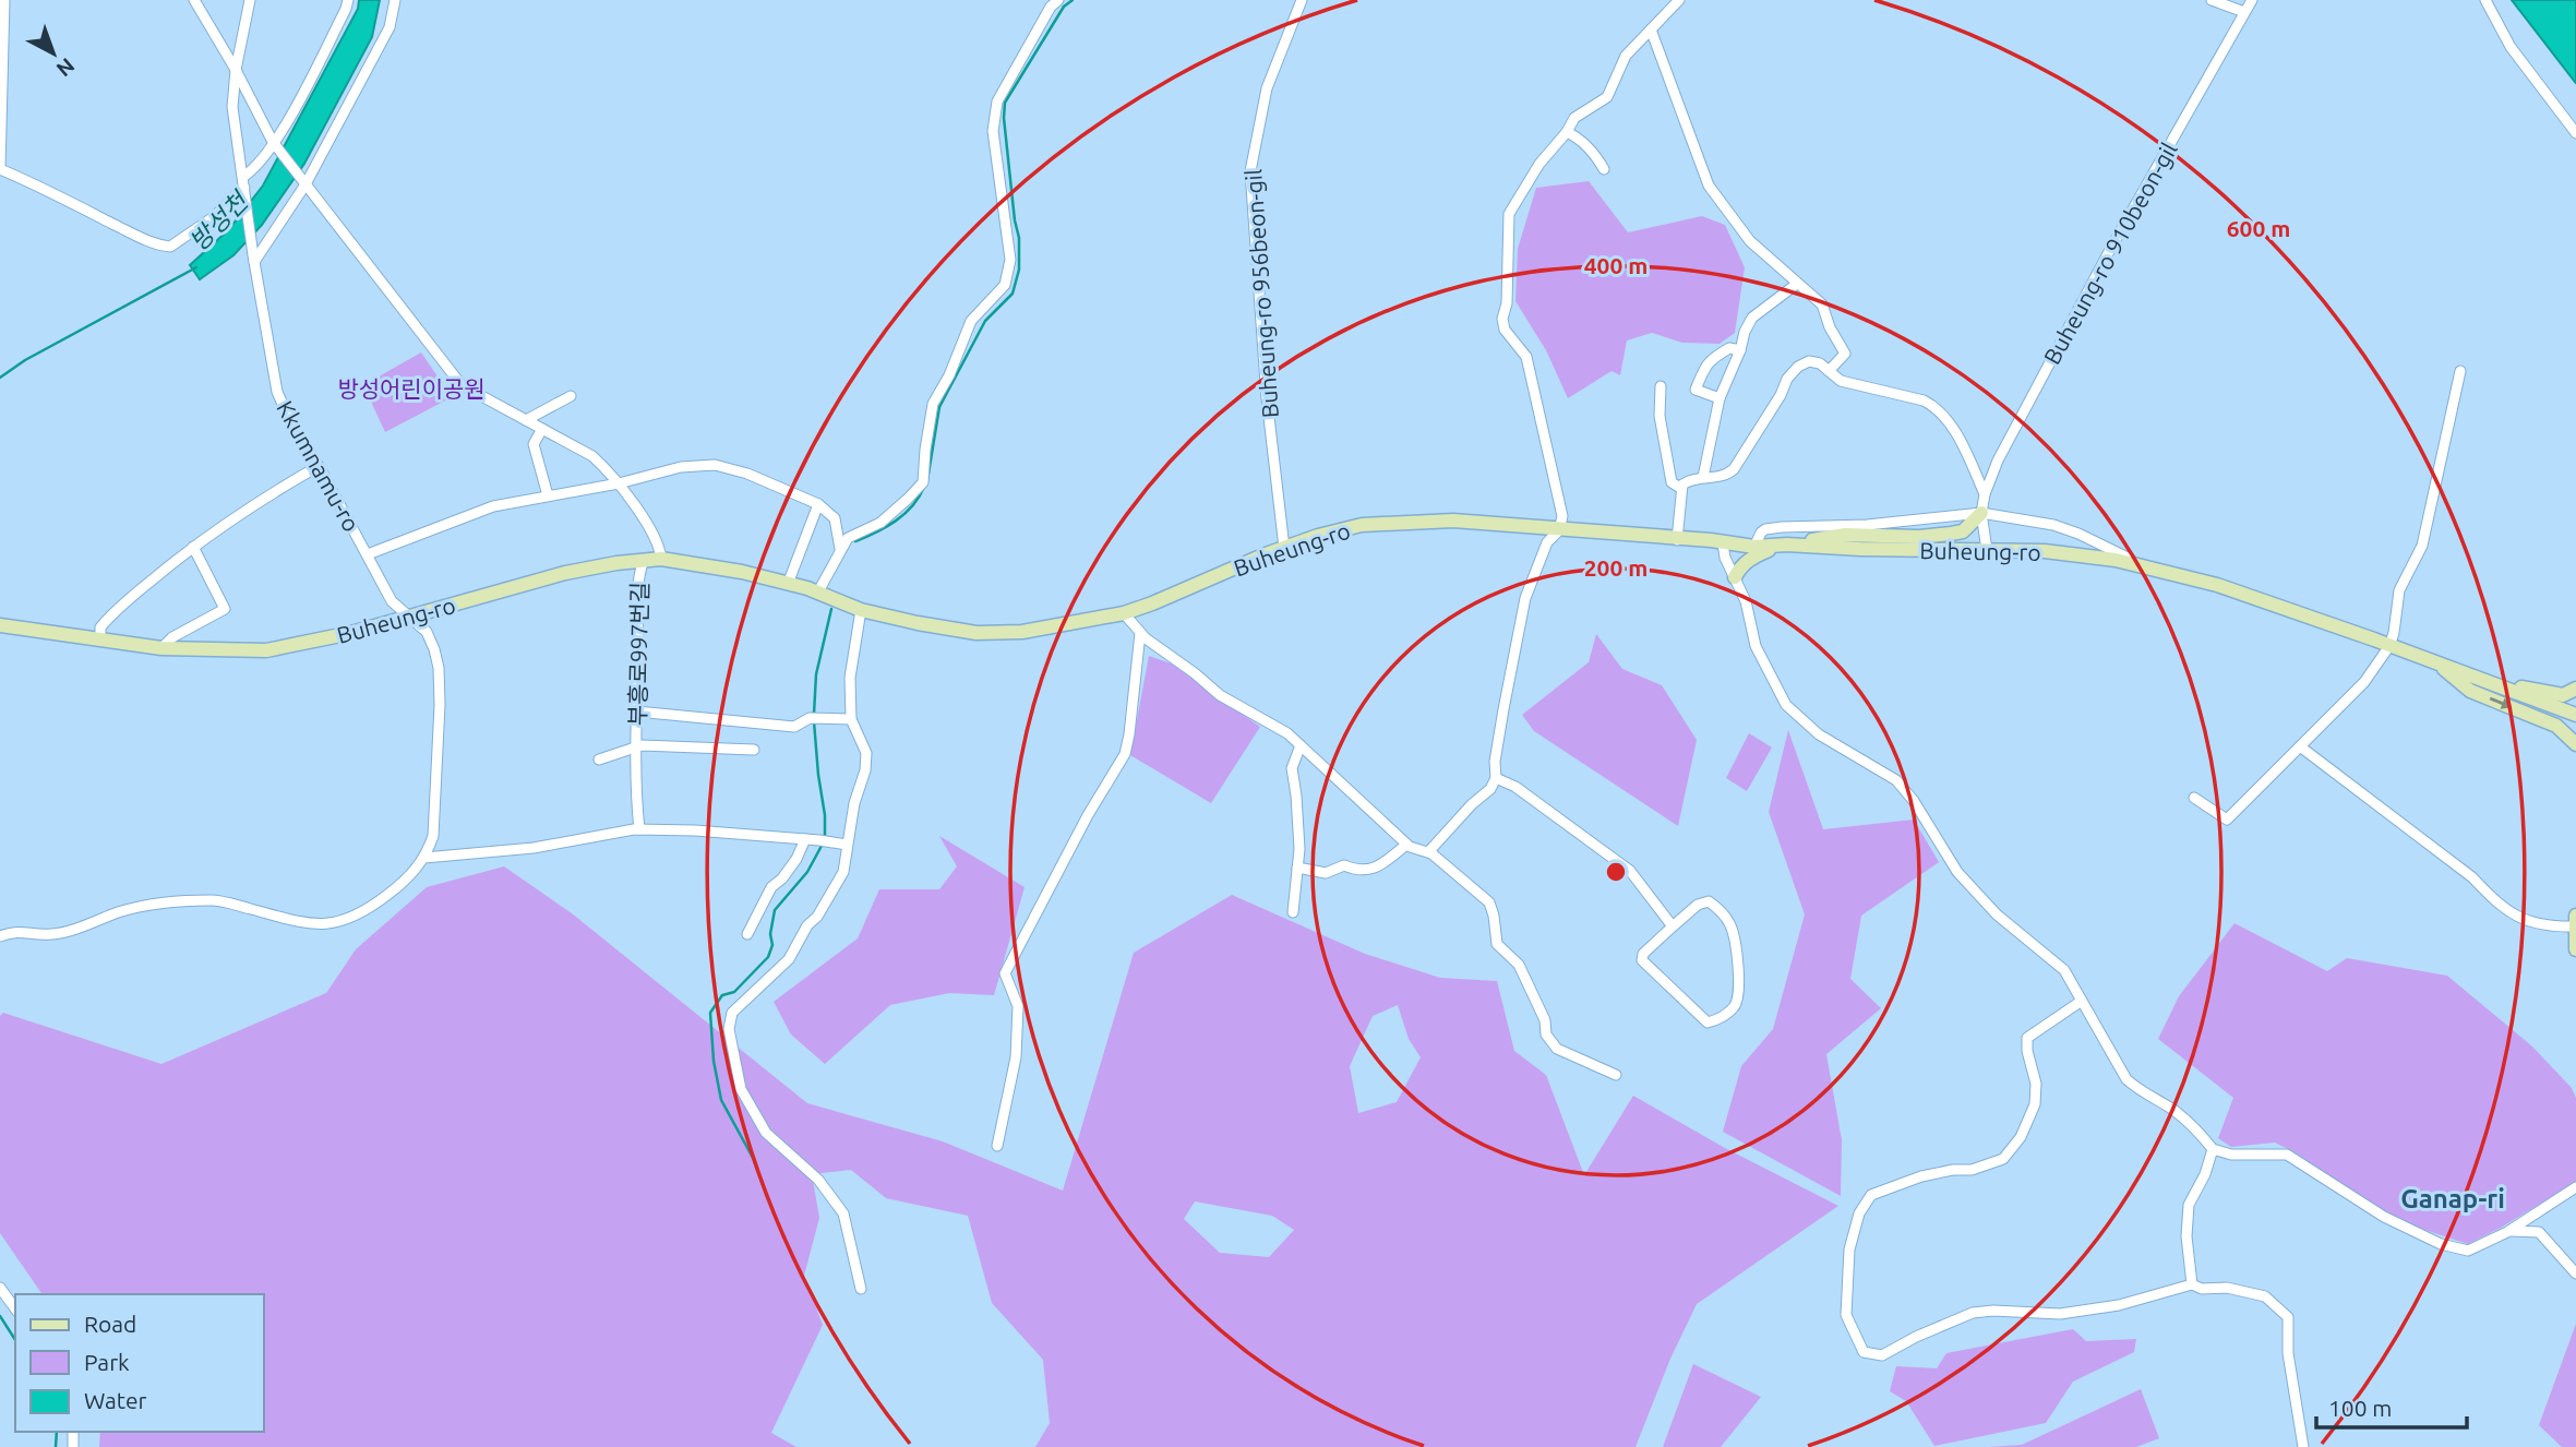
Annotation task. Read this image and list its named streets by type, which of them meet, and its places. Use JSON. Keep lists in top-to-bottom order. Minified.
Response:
{"streets":{"main road":["Buheung-ro"],"street":["Buheung-ro 910beon-gil","Buheung-ro 956beon-gil","Kkumnamu-ro","부흥로997번길"]},"crossings":[["Buheung-ro 910beon-gil","Buheung-ro"],["Buheung-ro 956beon-gil","Buheung-ro"],["Kkumnamu-ro","Buheung-ro"],["Buheung-ro","부흥로997번길"]],"districts":["Ganap-ri"],"water":["방성천"],"parks":["방성어린이공원"],"legend":["Road","Park","Water"],"scale_bar":"100 m","north":"bottom right","rings":["600 m","400 m","200 m"]}
